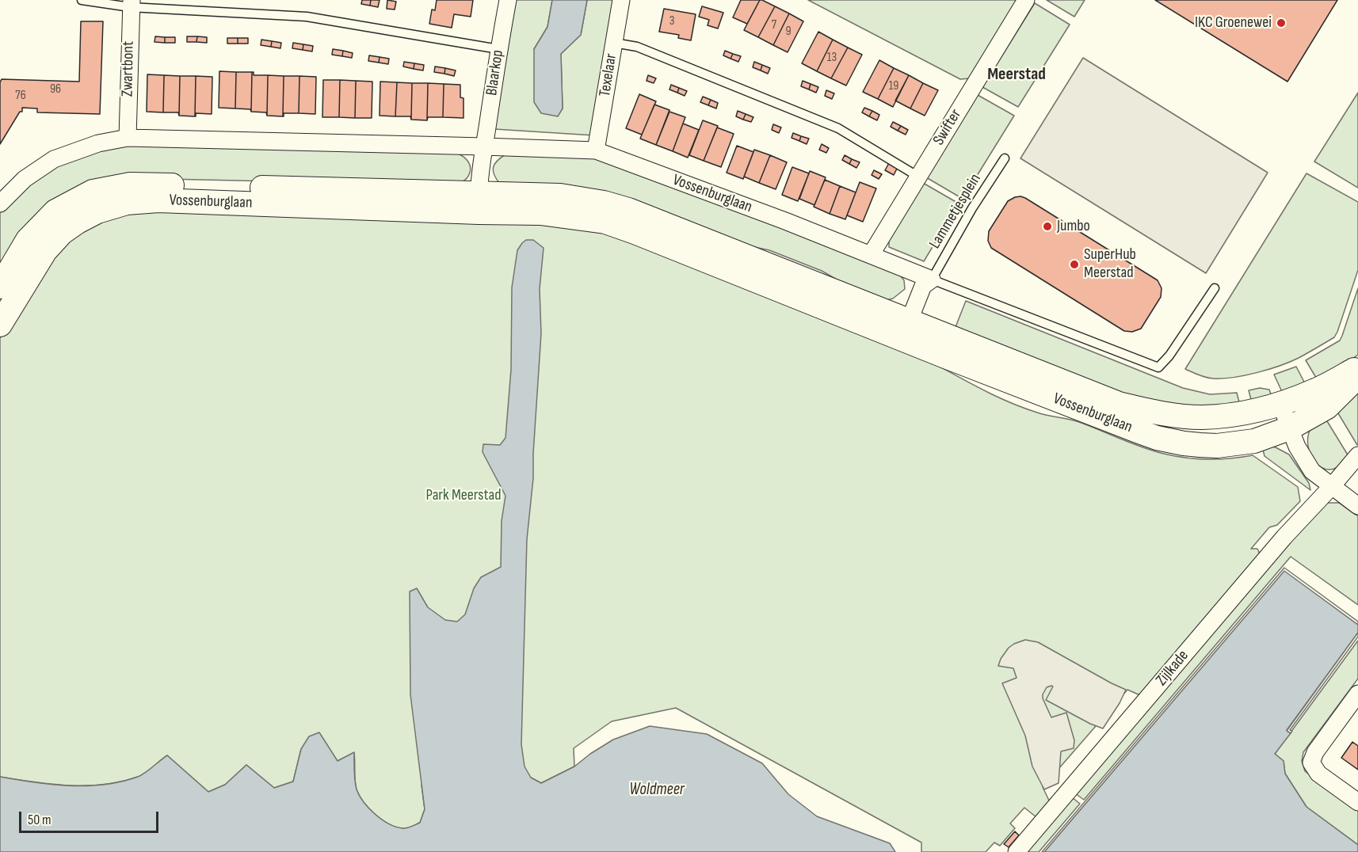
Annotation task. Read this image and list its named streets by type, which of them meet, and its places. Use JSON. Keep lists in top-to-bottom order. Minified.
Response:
{"streets":{"street":["Zwartbont","Blaarkop","Texelaar","Swifter","Vossenburglaan","Zijlkade"],"lane":["Lammetjesplein"]},"crossings":[["Zwartbont","Vossenburglaan"],["Blaarkop","Vossenburglaan"],["Texelaar","Vossenburglaan"],["Swifter","Vossenburglaan"],["Vossenburglaan","Lammetjesplein"]],"districts":["Meerstad"],"water":["Woldmeer"],"parks":["Park Meerstad"],"places":["IKC Groenewei","Jumbo","SuperHub Meerstad"],"house_numbers":["3","7","9","13","19","96","76"],"scale_bar":"50 m"}
